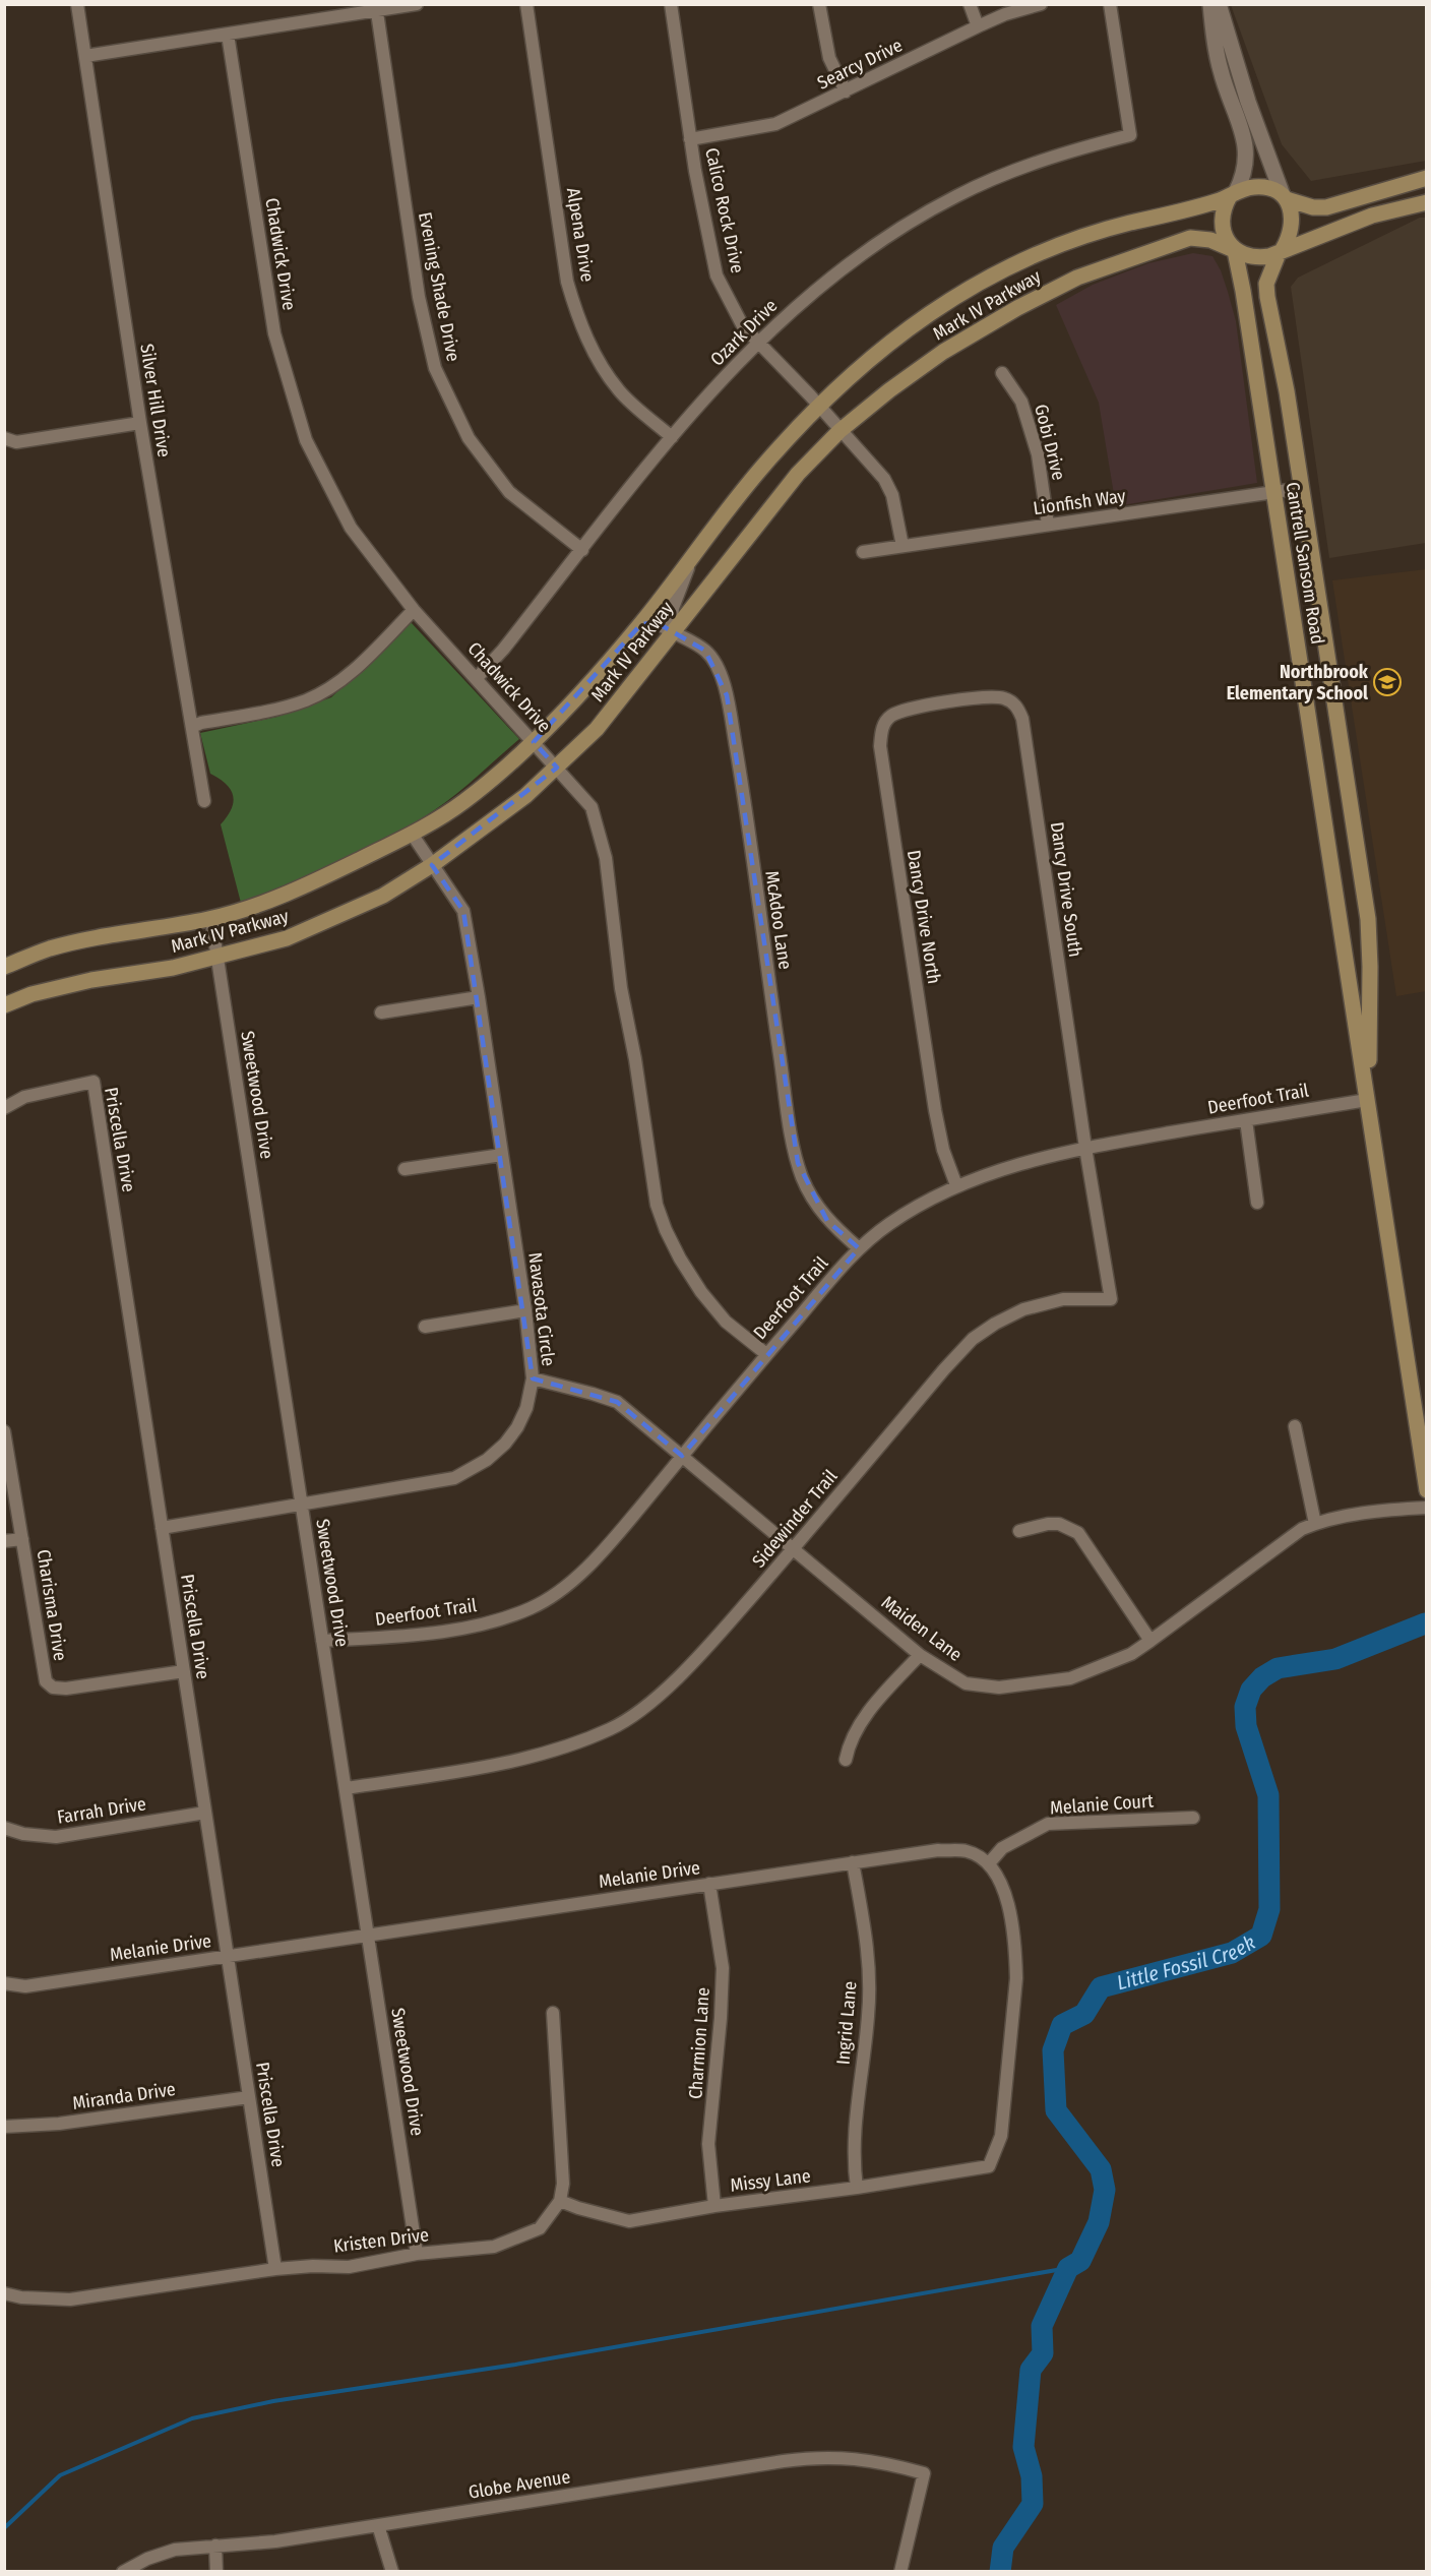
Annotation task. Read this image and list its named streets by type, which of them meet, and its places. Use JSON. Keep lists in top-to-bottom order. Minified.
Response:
{"streets":{"main road":["Mark IV Parkway","Cantrell Sansom Road"],"street":["Searcy Drive","Calico Rock Drive","Alpena Drive","Chadwick Drive","Evening Shade Drive","Ozark Drive","Silver Hill Drive","Gobi Drive","Lionfish Way","Dancy Drive South","Dancy Drive North","McAdoo Lane","Sweetwood Drive","Deerfoot Trail","Priscella Drive","Navasota Circle","Sidewinder Trail","Charisma Drive","Maiden Lane","Melanie Court","Farrah Drive","Melanie Drive","Ingrid Lane","Charmion Lane","Miranda Drive","Missy Lane","Kristen Drive","Globe Avenue"]},"crossings":[["Searcy Drive","Calico Rock Drive"],["Calico Rock Drive","Mark IV Parkway"],["Calico Rock Drive","Ozark Drive"],["Calico Rock Drive","Lionfish Way"],["Alpena Drive","Ozark Drive"],["Chadwick Drive","Mark IV Parkway"],["Chadwick Drive","Ozark Drive"],["Chadwick Drive","Deerfoot Trail"],["Evening Shade Drive","Ozark Drive"],["Mark IV Parkway","Cantrell Sansom Road"],["Mark IV Parkway","McAdoo Lane"],["Mark IV Parkway","Sweetwood Drive"],["Mark IV Parkway","Navasota Circle"],["Gobi Drive","Lionfish Way"],["Lionfish Way","Cantrell Sansom Road"],["Cantrell Sansom Road","Deerfoot Trail"],["Dancy Drive South","Dancy Drive North"],["Dancy Drive South","Deerfoot Trail"],["Dancy Drive South","Sidewinder Trail"],["Dancy Drive North","Deerfoot Trail"],["McAdoo Lane","Deerfoot Trail"],["Sweetwood Drive","Deerfoot Trail"],["Sweetwood Drive","Navasota Circle"],["Sweetwood Drive","Sidewinder Trail"],["Sweetwood Drive","Melanie Drive"],["Sweetwood Drive","Kristen Drive"],["Deerfoot Trail","Sidewinder Trail"],["Deerfoot Trail","Maiden Lane"],["Priscella Drive","Navasota Circle"],["Priscella Drive","Charisma Drive"],["Priscella Drive","Farrah Drive"],["Priscella Drive","Melanie Drive"],["Priscella Drive","Miranda Drive"],["Priscella Drive","Kristen Drive"],["Navasota Circle","Maiden Lane"],["Sidewinder Trail","Maiden Lane"],["Melanie Court","Melanie Drive"],["Melanie Court","Missy Lane"],["Melanie Drive","Ingrid Lane"],["Melanie Drive","Charmion Lane"],["Melanie Drive","Missy Lane"],["Ingrid Lane","Missy Lane"],["Charmion Lane","Missy Lane"],["Missy Lane","Kristen Drive"]],"water":["Little Fossil Creek"],"places":{"school or university":["Northbrook Elementary School"]}}
